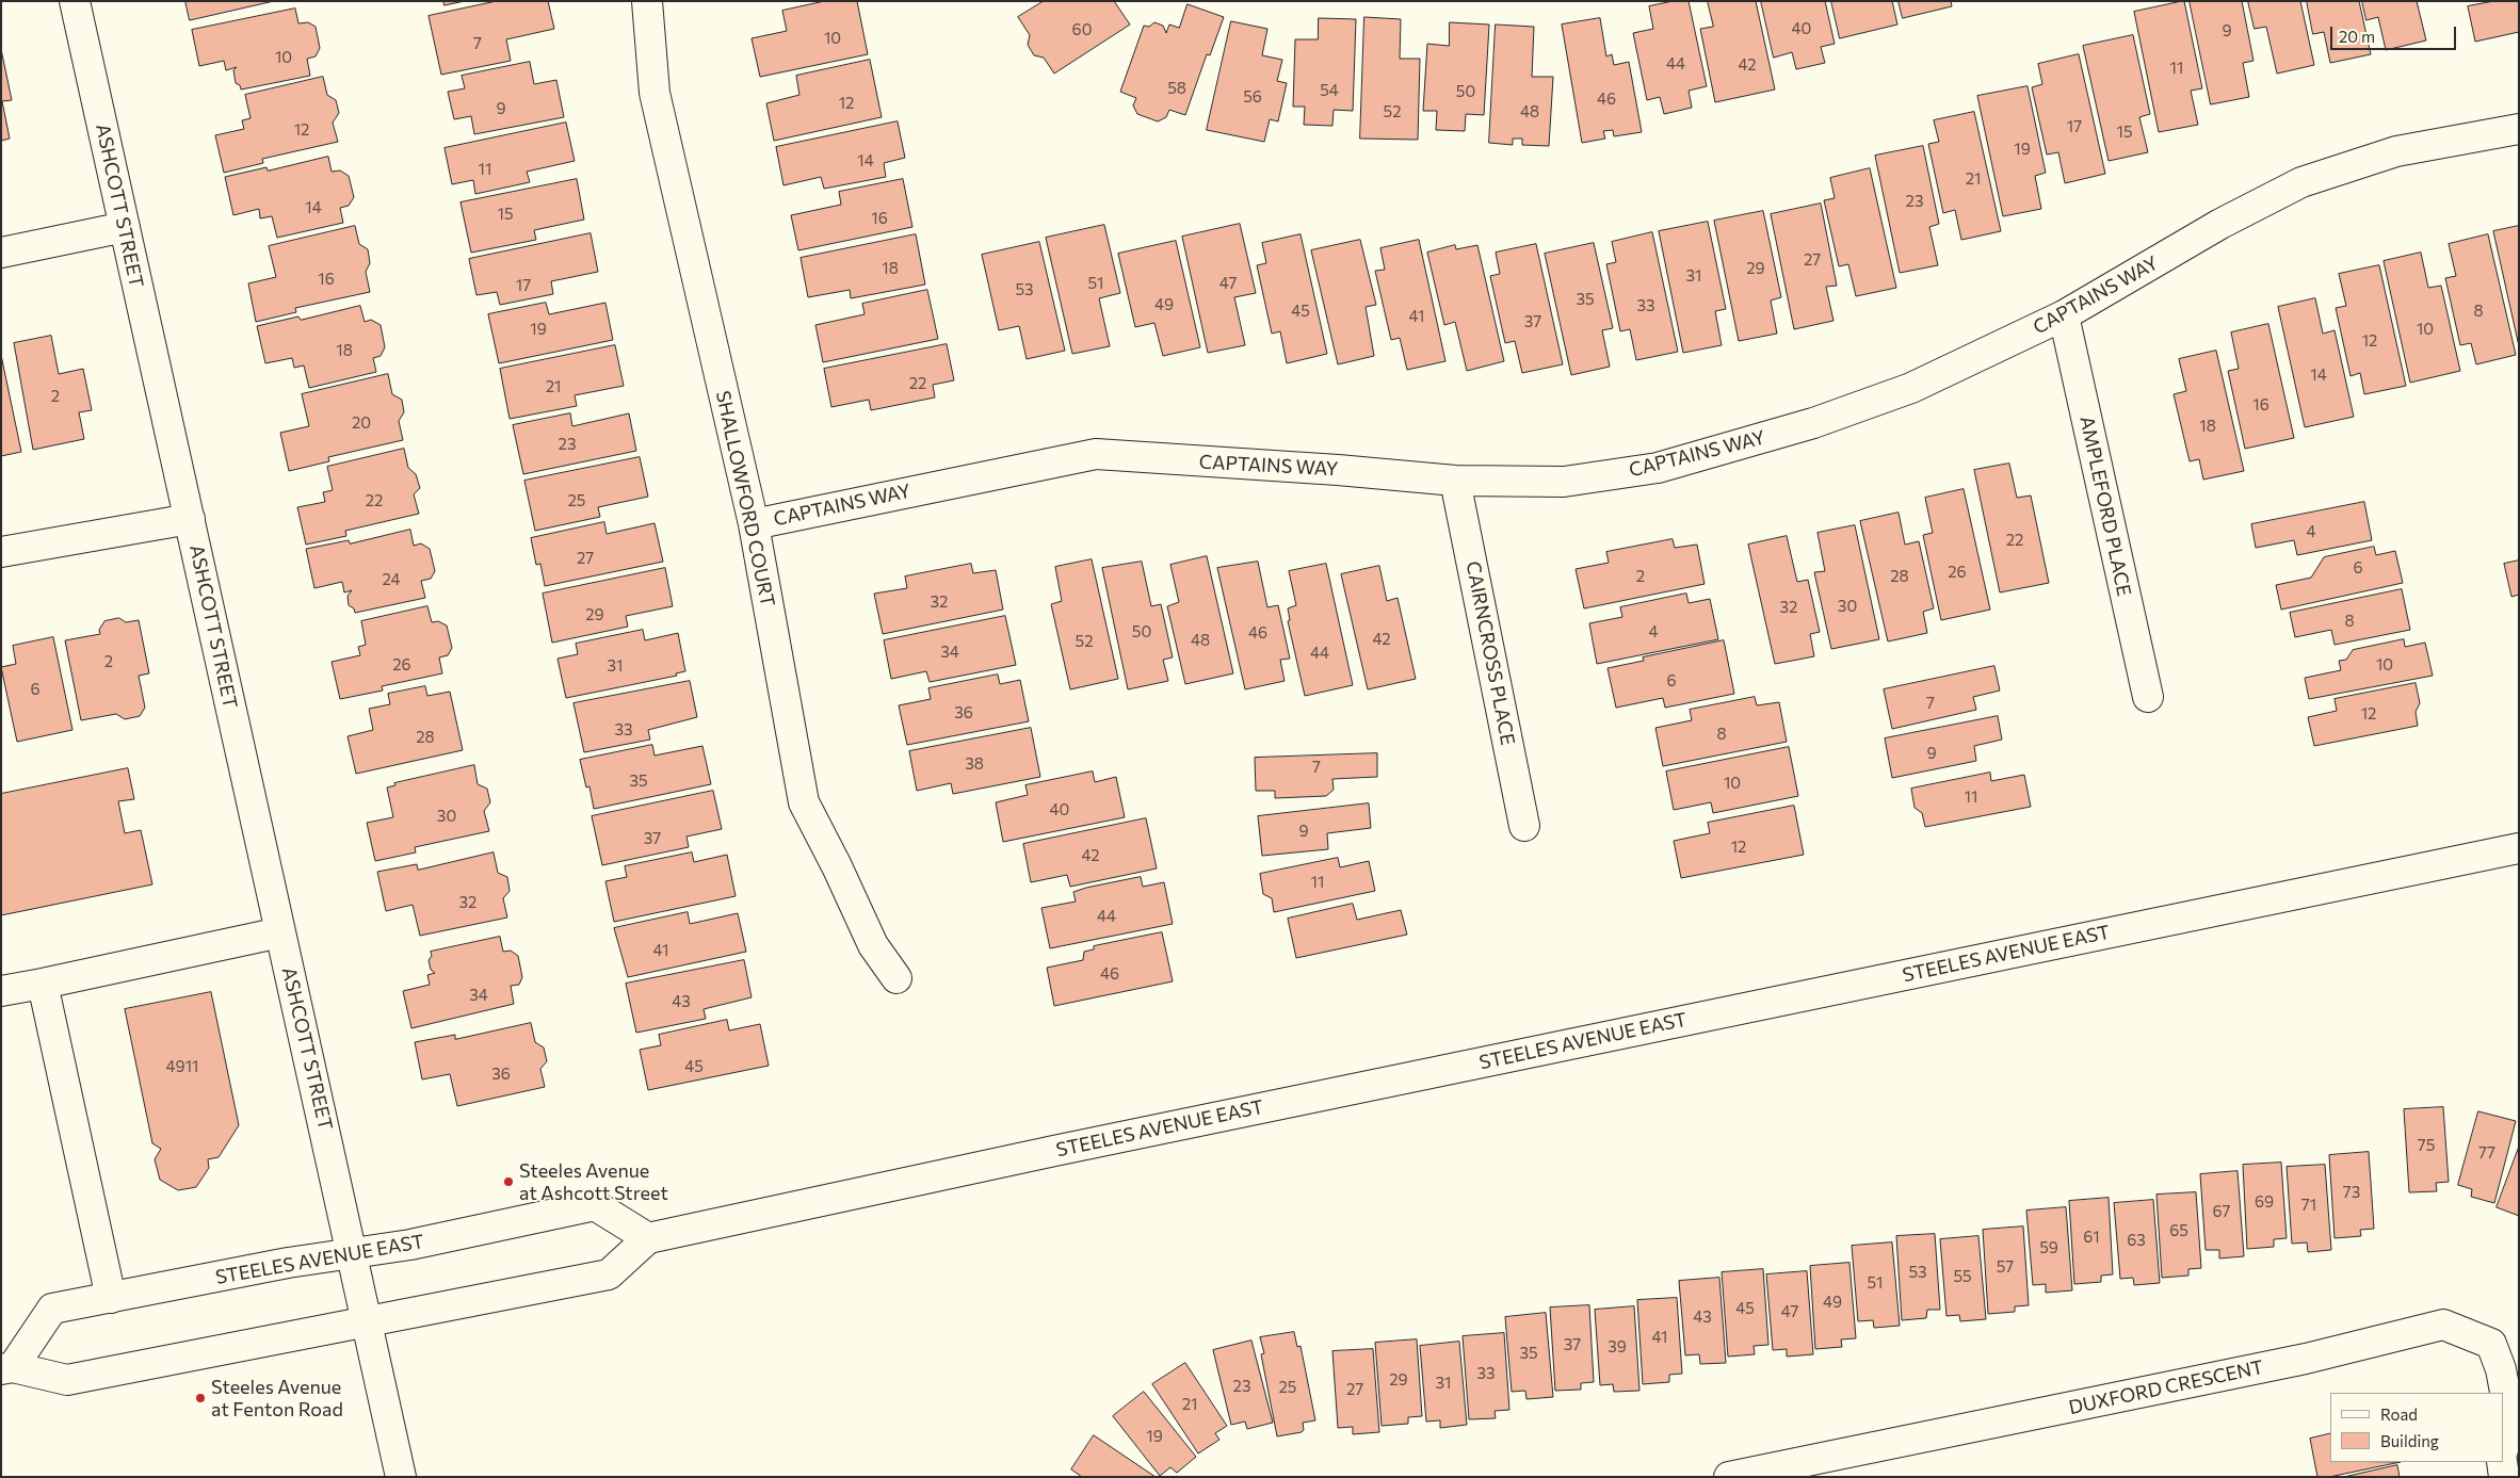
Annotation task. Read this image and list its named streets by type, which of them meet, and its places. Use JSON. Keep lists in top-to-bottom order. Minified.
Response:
{"streets":{"street":["ASHCOTT STREET","CAPTAINS WAY","SHALLOWFORD COURT","AMPLEFORD PLACE","CAIRNCROSS PLACE","STEELES AVENUE EAST","DUXFORD CRESCENT"]},"crossings":[["ASHCOTT STREET","STEELES AVENUE EAST"],["CAPTAINS WAY","SHALLOWFORD COURT"],["CAPTAINS WAY","AMPLEFORD PLACE"],["CAPTAINS WAY","CAIRNCROSS PLACE"]],"places":["Steeles Avenue at Ashcott Street","Steeles Avenue at Fenton Road"],"house_numbers":["40","60","9","10","7","10","44","42","11","58","54","50","56","46","12","9","52","48","17","12","15","19","14","11","21","23","14","15","16","27","18","29","31","16","51","47","17","53","35","49","33","45","8","41","37","19","10","12","18","14","22","21","2","16","20","18","23","22","25","4","22","27","6","26","2","28","24","32","30","32","29","8","50","4","46","42","48","52","34","44","2","26","10","31","6","6","7","36","12","33","8","28","9","38","7","35","10","11","40","30","9","37","12","42","11","32","44","41","46","34","43","4911","45","36","75","77","73","69","71","67","65","61","63","59","57","53","55","51","49","45","47","43","41","37","39","35","33","29","31","23","25","27","21","19"],"legend":["Road","Building"],"scale_bar":"20 m"}
